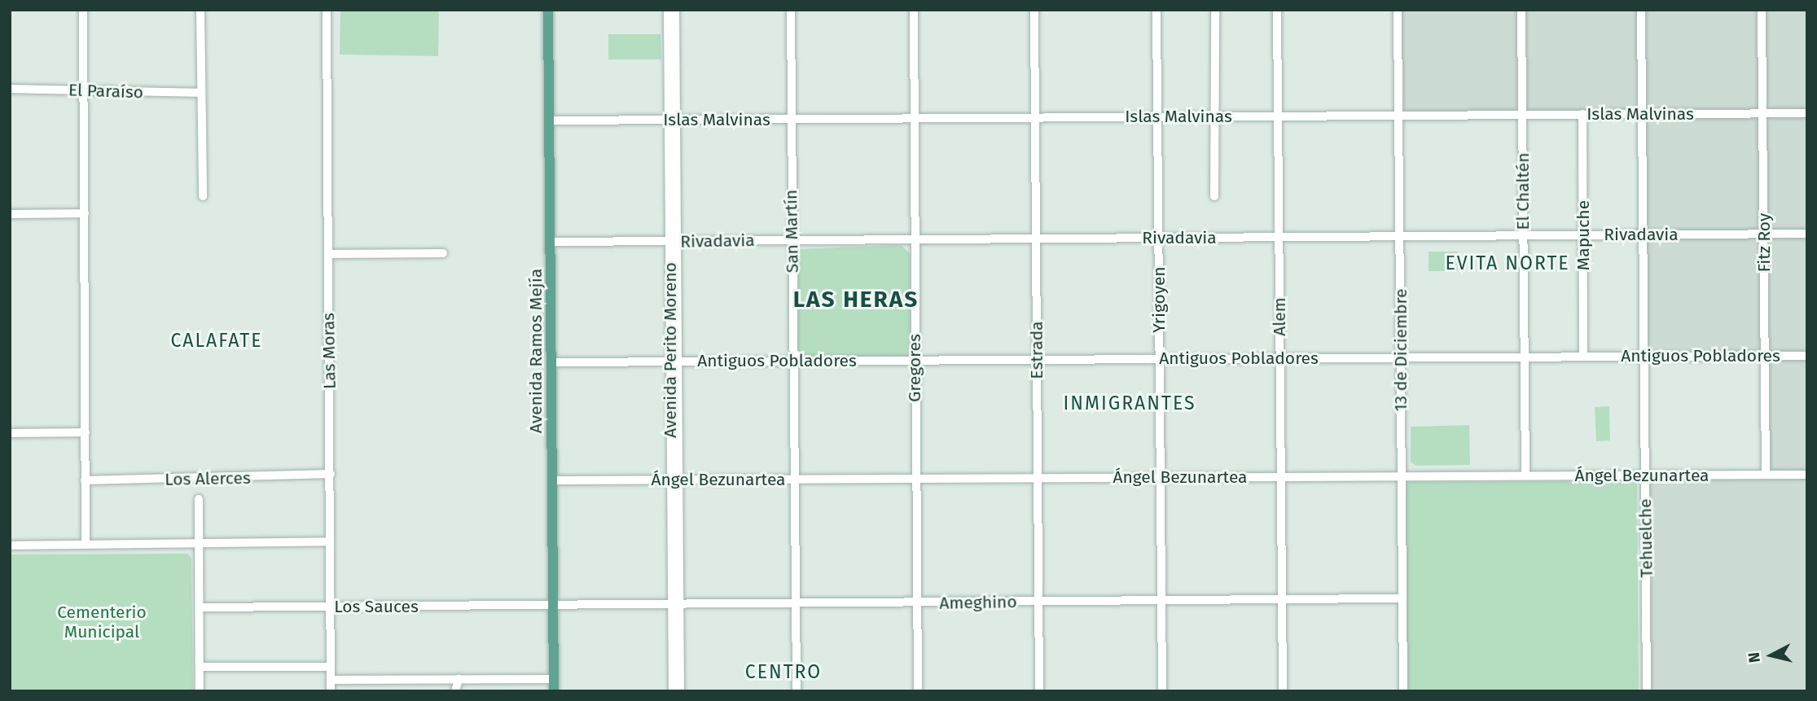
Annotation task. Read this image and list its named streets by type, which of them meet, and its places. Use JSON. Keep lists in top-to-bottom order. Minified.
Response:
{"streets":{"main road":["Avenida Ramos Mejía"],"street":["El Paraíso","Islas Malvinas","El Chaltén","San Martín","Rivadavia","Mapuche","Fitz Roy","Yrigoyen","Alem","Avenida Perito Moreno","Estrada","13 de Diciembre","Las Moras","Antiguos Pobladores","Gregores","Ángel Bezunartea","Los Alerces","Tehuelche","Ameghino","Los Sauces"]},"crossings":[["Islas Malvinas","El Chaltén"],["Islas Malvinas","San Martín"],["Islas Malvinas","Mapuche"],["Islas Malvinas","Fitz Roy"],["Islas Malvinas","Yrigoyen"],["Islas Malvinas","Alem"],["Islas Malvinas","Avenida Perito Moreno"],["Islas Malvinas","Estrada"],["Islas Malvinas","13 de Diciembre"],["Islas Malvinas","Avenida Ramos Mejía"],["Islas Malvinas","Gregores"],["Islas Malvinas","Tehuelche"],["El Chaltén","Rivadavia"],["El Chaltén","Antiguos Pobladores"],["El Chaltén","Ángel Bezunartea"],["San Martín","Rivadavia"],["San Martín","Antiguos Pobladores"],["San Martín","Ángel Bezunartea"],["San Martín","Ameghino"],["Rivadavia","Mapuche"],["Rivadavia","Fitz Roy"],["Rivadavia","Yrigoyen"],["Rivadavia","Alem"],["Rivadavia","Avenida Perito Moreno"],["Rivadavia","Estrada"],["Rivadavia","13 de Diciembre"],["Rivadavia","Avenida Ramos Mejía"],["Rivadavia","Gregores"],["Rivadavia","Tehuelche"],["Mapuche","Antiguos Pobladores"],["Fitz Roy","Antiguos Pobladores"],["Fitz Roy","Ángel Bezunartea"],["Yrigoyen","Antiguos Pobladores"],["Yrigoyen","Ángel Bezunartea"],["Yrigoyen","Ameghino"],["Alem","Antiguos Pobladores"],["Alem","Ángel Bezunartea"],["Alem","Ameghino"],["Avenida Perito Moreno","Antiguos Pobladores"],["Avenida Perito Moreno","Ángel Bezunartea"],["Avenida Perito Moreno","Ameghino"],["Estrada","Antiguos Pobladores"],["Estrada","Ángel Bezunartea"],["Estrada","Ameghino"],["13 de Diciembre","Antiguos Pobladores"],["13 de Diciembre","Ángel Bezunartea"],["13 de Diciembre","Ameghino"],["Las Moras","Los Alerces"],["Las Moras","Los Sauces"],["Avenida Ramos Mejía","Antiguos Pobladores"],["Avenida Ramos Mejía","Ángel Bezunartea"],["Avenida Ramos Mejía","Ameghino"],["Avenida Ramos Mejía","Los Sauces"],["Antiguos Pobladores","Gregores"],["Antiguos Pobladores","Tehuelche"],["Gregores","Ángel Bezunartea"],["Gregores","Ameghino"],["Ángel Bezunartea","Tehuelche"],["Ameghino","Los Sauces"]],"districts":["EVITA NORTE","LAS HERAS","CALAFATE","INMIGRANTES","CENTRO"],"parks":["Cementerio Municipal"],"north":"left"}
